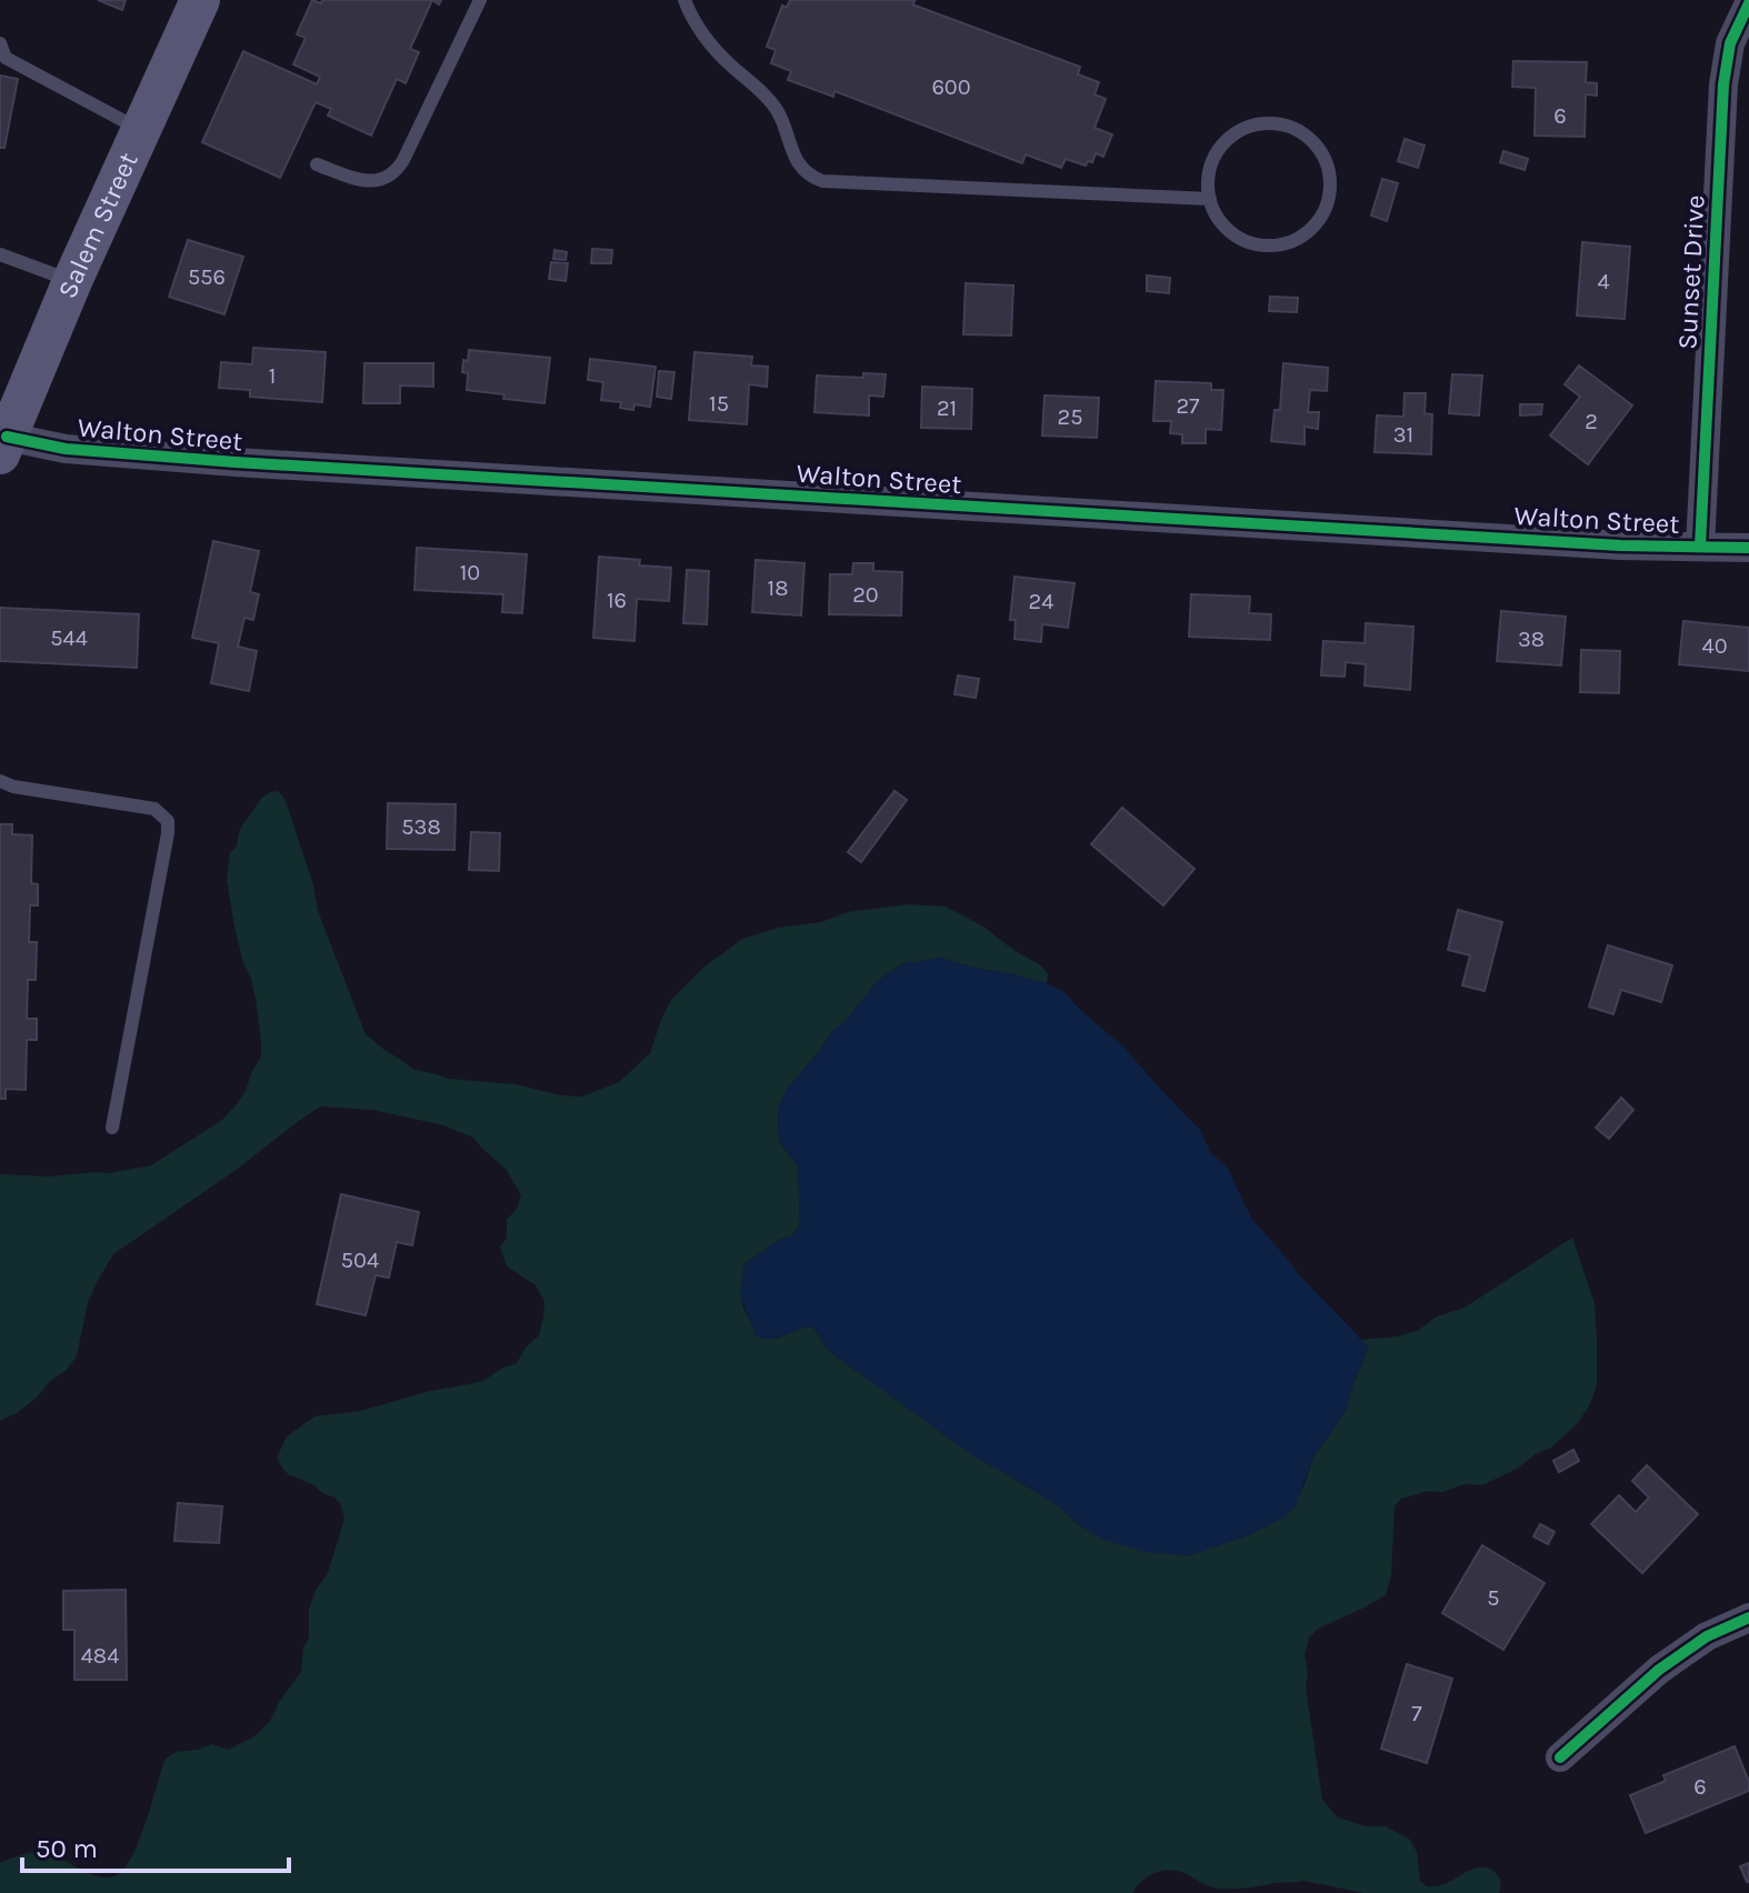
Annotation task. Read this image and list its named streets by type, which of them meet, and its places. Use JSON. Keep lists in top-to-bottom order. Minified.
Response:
{"streets":{"main road":["Salem Street"],"street":["Sunset Drive","Walton Street"]},"crossings":[["Salem Street","Walton Street"],["Sunset Drive","Walton Street"]],"house_numbers":["600","6","556","4","1","15","27","21","25","2","31","10","18","20","16","24","544","38","40","538","504","5","484","7","6"],"scale_bar":"50 m"}
